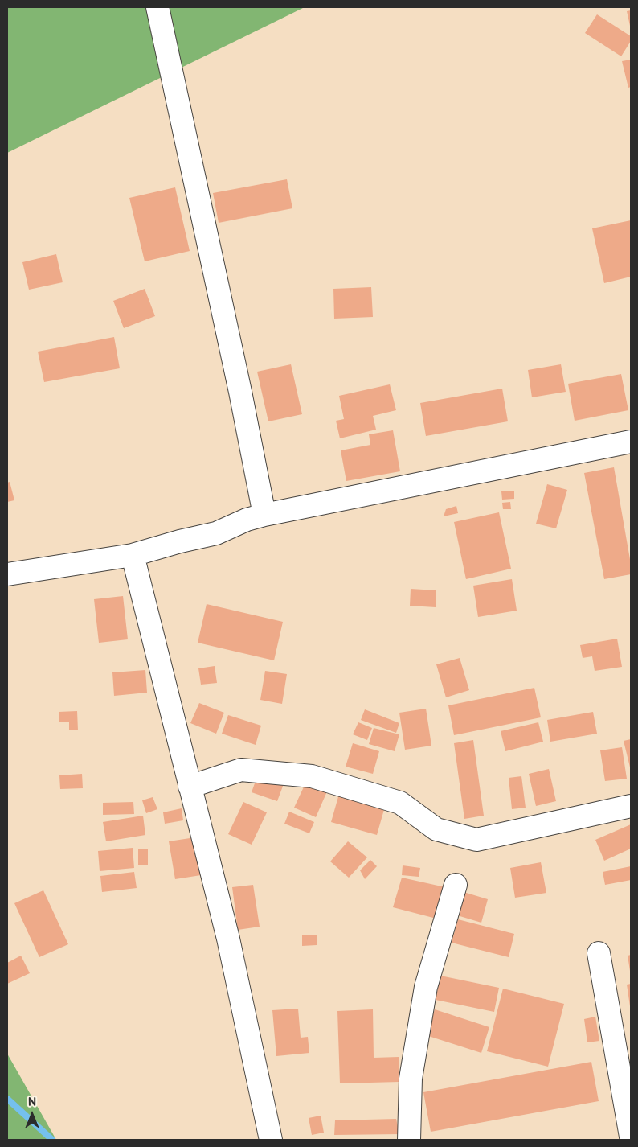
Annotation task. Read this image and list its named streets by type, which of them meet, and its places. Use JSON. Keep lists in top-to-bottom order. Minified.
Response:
{"north":"top"}
